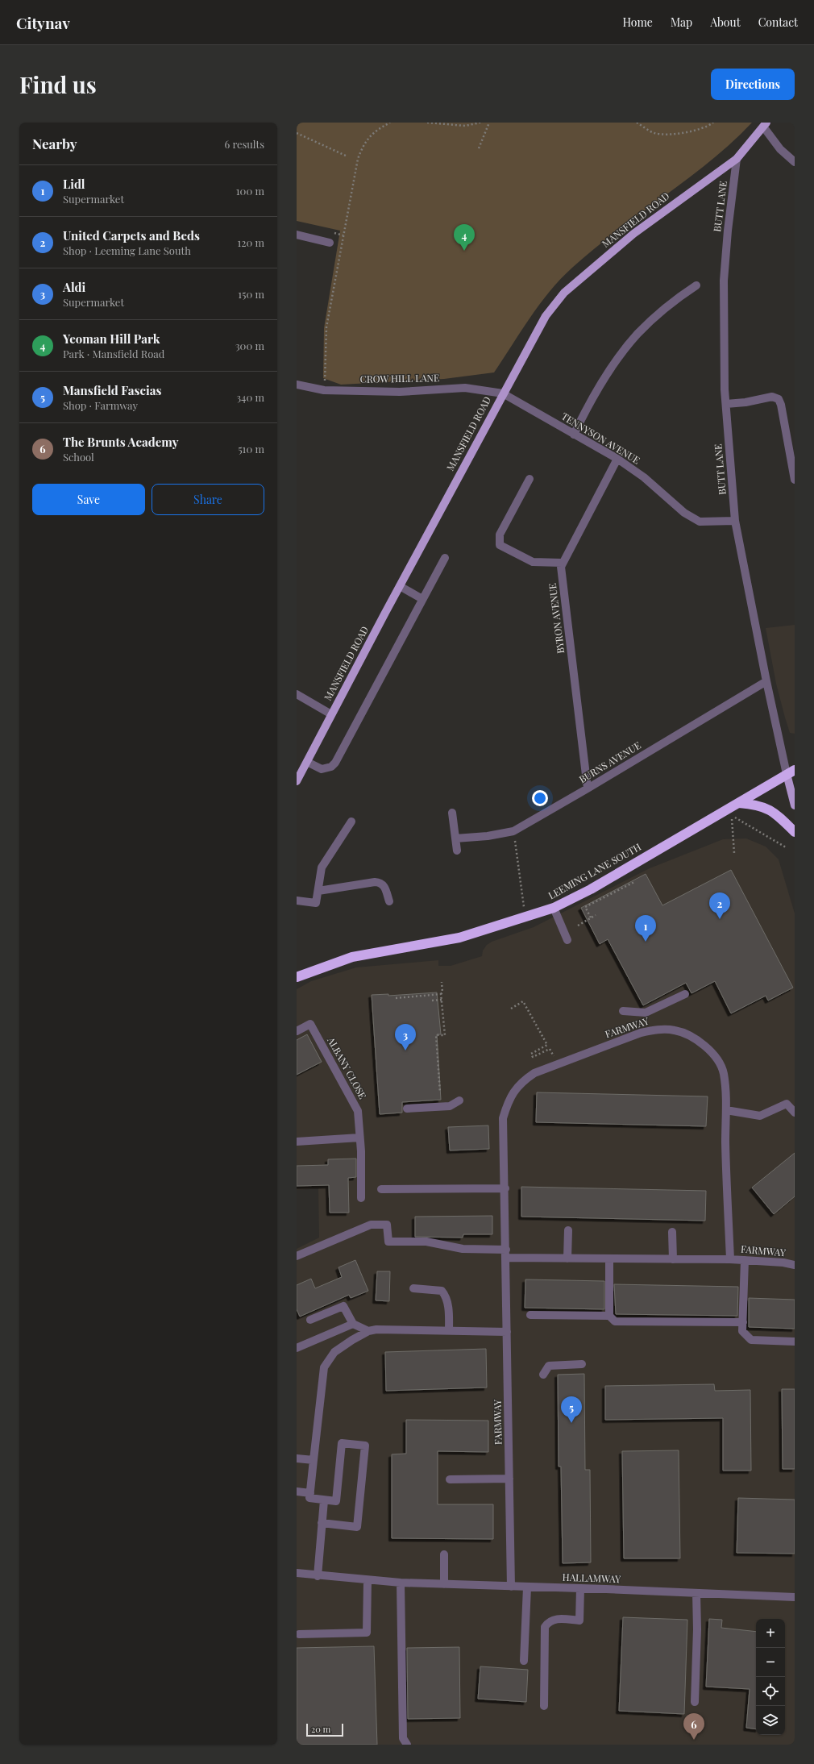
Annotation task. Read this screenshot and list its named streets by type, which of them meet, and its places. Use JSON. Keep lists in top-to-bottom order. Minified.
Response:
{"streets":{"highway":["LEEMING LANE SOUTH"],"main road":["MANSFIELD ROAD"],"street":["BUTT LANE","CROW HILL LANE","TENNYSON AVENUE","BYRON AVENUE","BURNS AVENUE","FARMWAY","ALBANY CLOSE","HALLAMWAY"]},"crossings":[["BUTT LANE","MANSFIELD ROAD"],["BUTT LANE","TENNYSON AVENUE"],["BUTT LANE","BURNS AVENUE"],["BUTT LANE","LEEMING LANE SOUTH"],["MANSFIELD ROAD","CROW HILL LANE"],["MANSFIELD ROAD","TENNYSON AVENUE"],["CROW HILL LANE","TENNYSON AVENUE"],["BYRON AVENUE","BURNS AVENUE"],["FARMWAY","HALLAMWAY"]],"scale_bar":"20 m","page":{"header":"Citynav","nav":["Home","Map","About","Contact"],"buttons":["Directions",["Save","Share"]],"title":"Find us","heading":["Nearby","6 results"],"list":[{"mark":"1","name":"Lidl","note":"Supermarket","value":"100 m"},{"mark":"2","name":"United Carpets and Beds","note":"Shop · Leeming Lane South","value":"120 m"},{"mark":"3","name":"Aldi","note":"Supermarket","value":"150 m"},{"mark":"4","name":"Yeoman Hill Park","note":"Park · Mansfield Road","value":"300 m"},{"mark":"5","name":"Mansfield Fascias","note":"Shop · Farmway","value":"340 m"},{"mark":"6","name":"The Brunts Academy","note":"School","value":"510 m"}],"pins":["4","2","1","3","5","6"],"map_buttons":["+","−"],"scale":"20 m"}}
